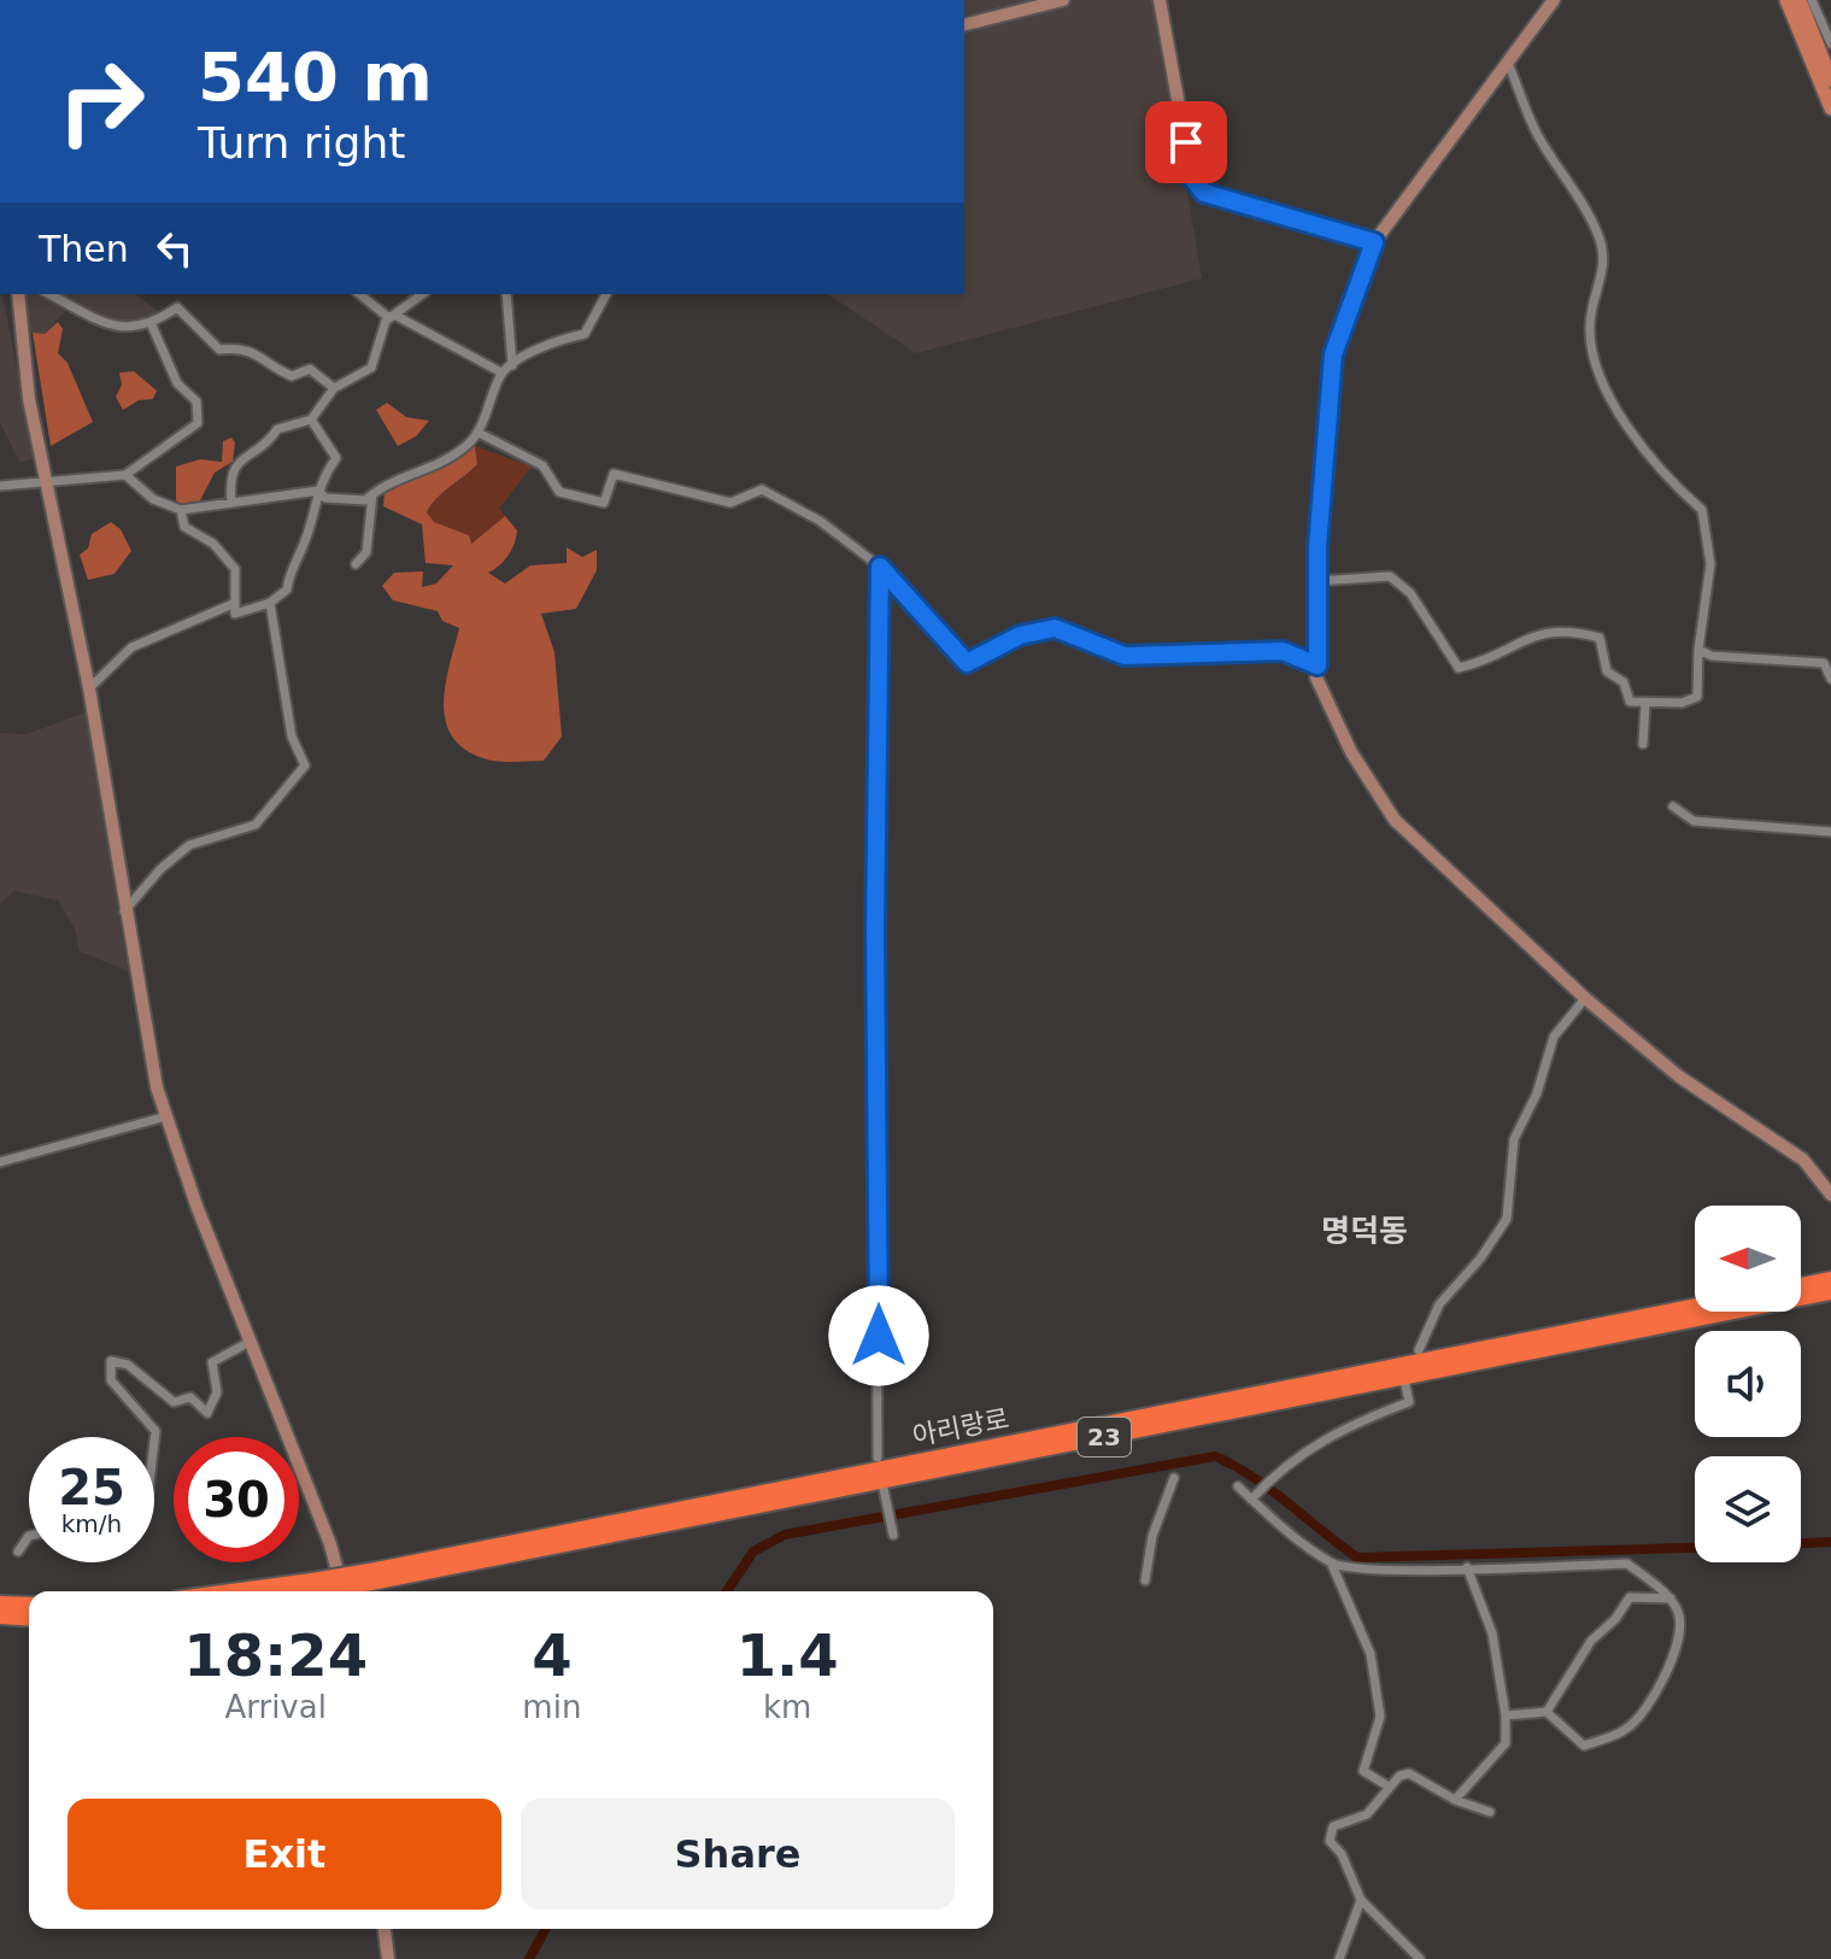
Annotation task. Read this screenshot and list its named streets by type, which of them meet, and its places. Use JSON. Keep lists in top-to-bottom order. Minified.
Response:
{"streets":{"highway":["아리랑로","23"]},"districts":["명덕동"],"north":"left","page":{"turn":["540 m","Turn right"],"then":"Then","speed":"25 km/h","limit":"30","eta":["18:24","Arrival","4","min","1.4","km"],"buttons":["Exit","Share"]}}
